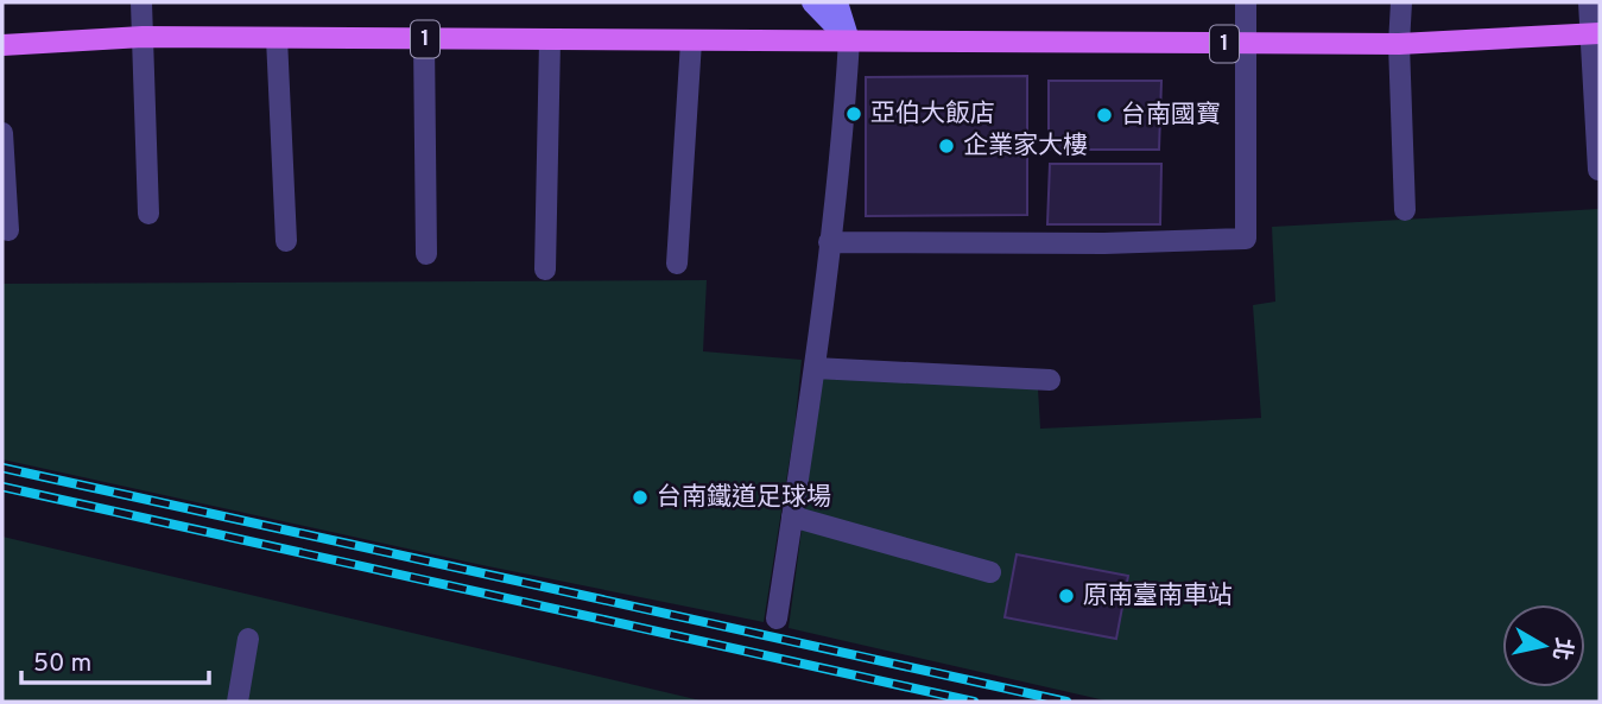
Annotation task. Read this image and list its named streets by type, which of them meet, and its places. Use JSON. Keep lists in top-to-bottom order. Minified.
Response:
{"streets":{"main road":["1"]},"places":["亞伯大飯店","台南國寶","企業家大樓","台南鐵道足球場","原南臺南車站"],"scale_bar":"50 m","north":"right"}
